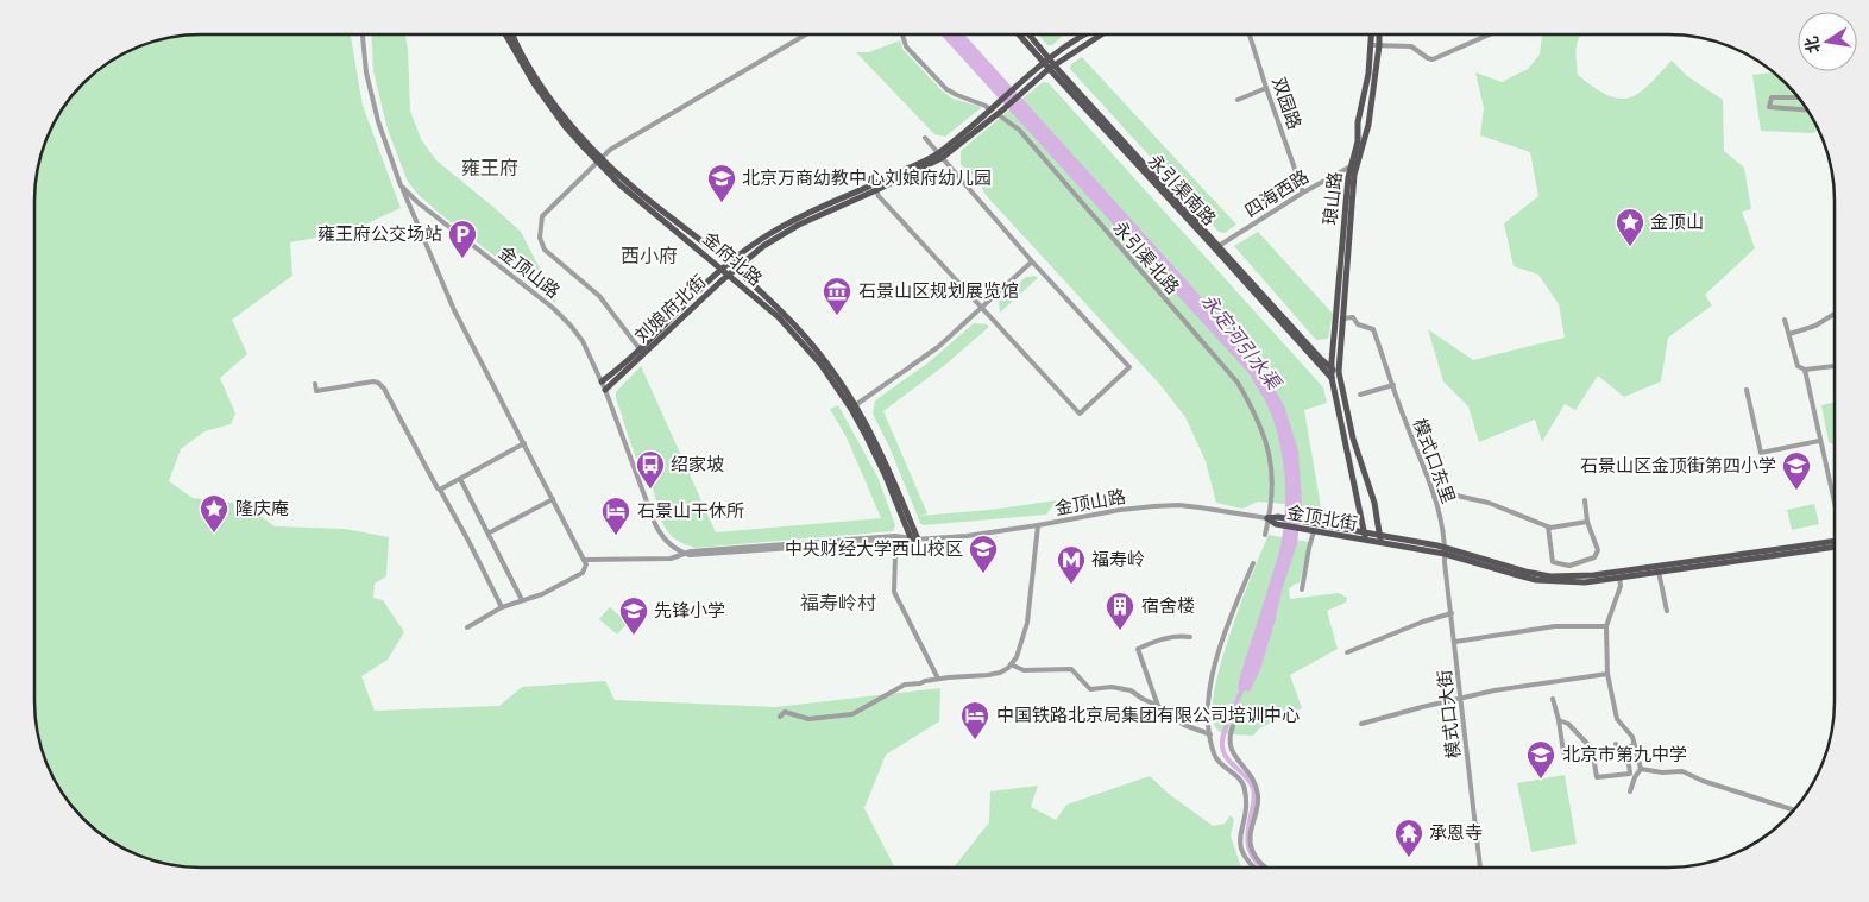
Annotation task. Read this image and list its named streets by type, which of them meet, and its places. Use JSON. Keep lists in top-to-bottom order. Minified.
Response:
{"streets":{"main road":["永引渠南路","琅山路","金府北路","刘娘府北街","金顶北街"],"street":["双园路","四海西路","永引渠北路","金顶山路","模式口东里","模式口大街"]},"crossings":[["双园路","四海西路"],["永引渠南路","四海西路"],["永引渠南路","琅山路"],["永引渠南路","刘娘府北街"],["永引渠南路","金顶北街"],["四海西路","琅山路"],["琅山路","模式口东里"],["永引渠北路","金顶山路"],["永引渠北路","刘娘府北街"],["永引渠北路","金顶北街"],["金府北路","金顶山路"],["金府北路","刘娘府北街"],["金顶山路","刘娘府北街"],["金顶山路","金顶北街"],["模式口东里","金顶北街"],["模式口东里","模式口大街"],["金顶北街","模式口大街"]],"districts":["雍王府","西小府","福寿岭村"],"water":["永定河引水渠"],"places":{"school or university":["北京万商幼教中心刘娘府幼儿园","石景山区金顶街第四小学","中央财经大学西山校区","先锋小学","北京市第九中学"],"place":["金顶山","隆庆庵"],"parking":["雍王府公交场站"],"museum":["石景山区规划展览馆"],"bus stop":["绍家坡"],"hotel":["石景山干休所","中国铁路北京局集团有限公司培训中心"],"metro station":["福寿岭"],"building":["宿舍楼"],"temple":["承恩寺"]},"north":"left"}
